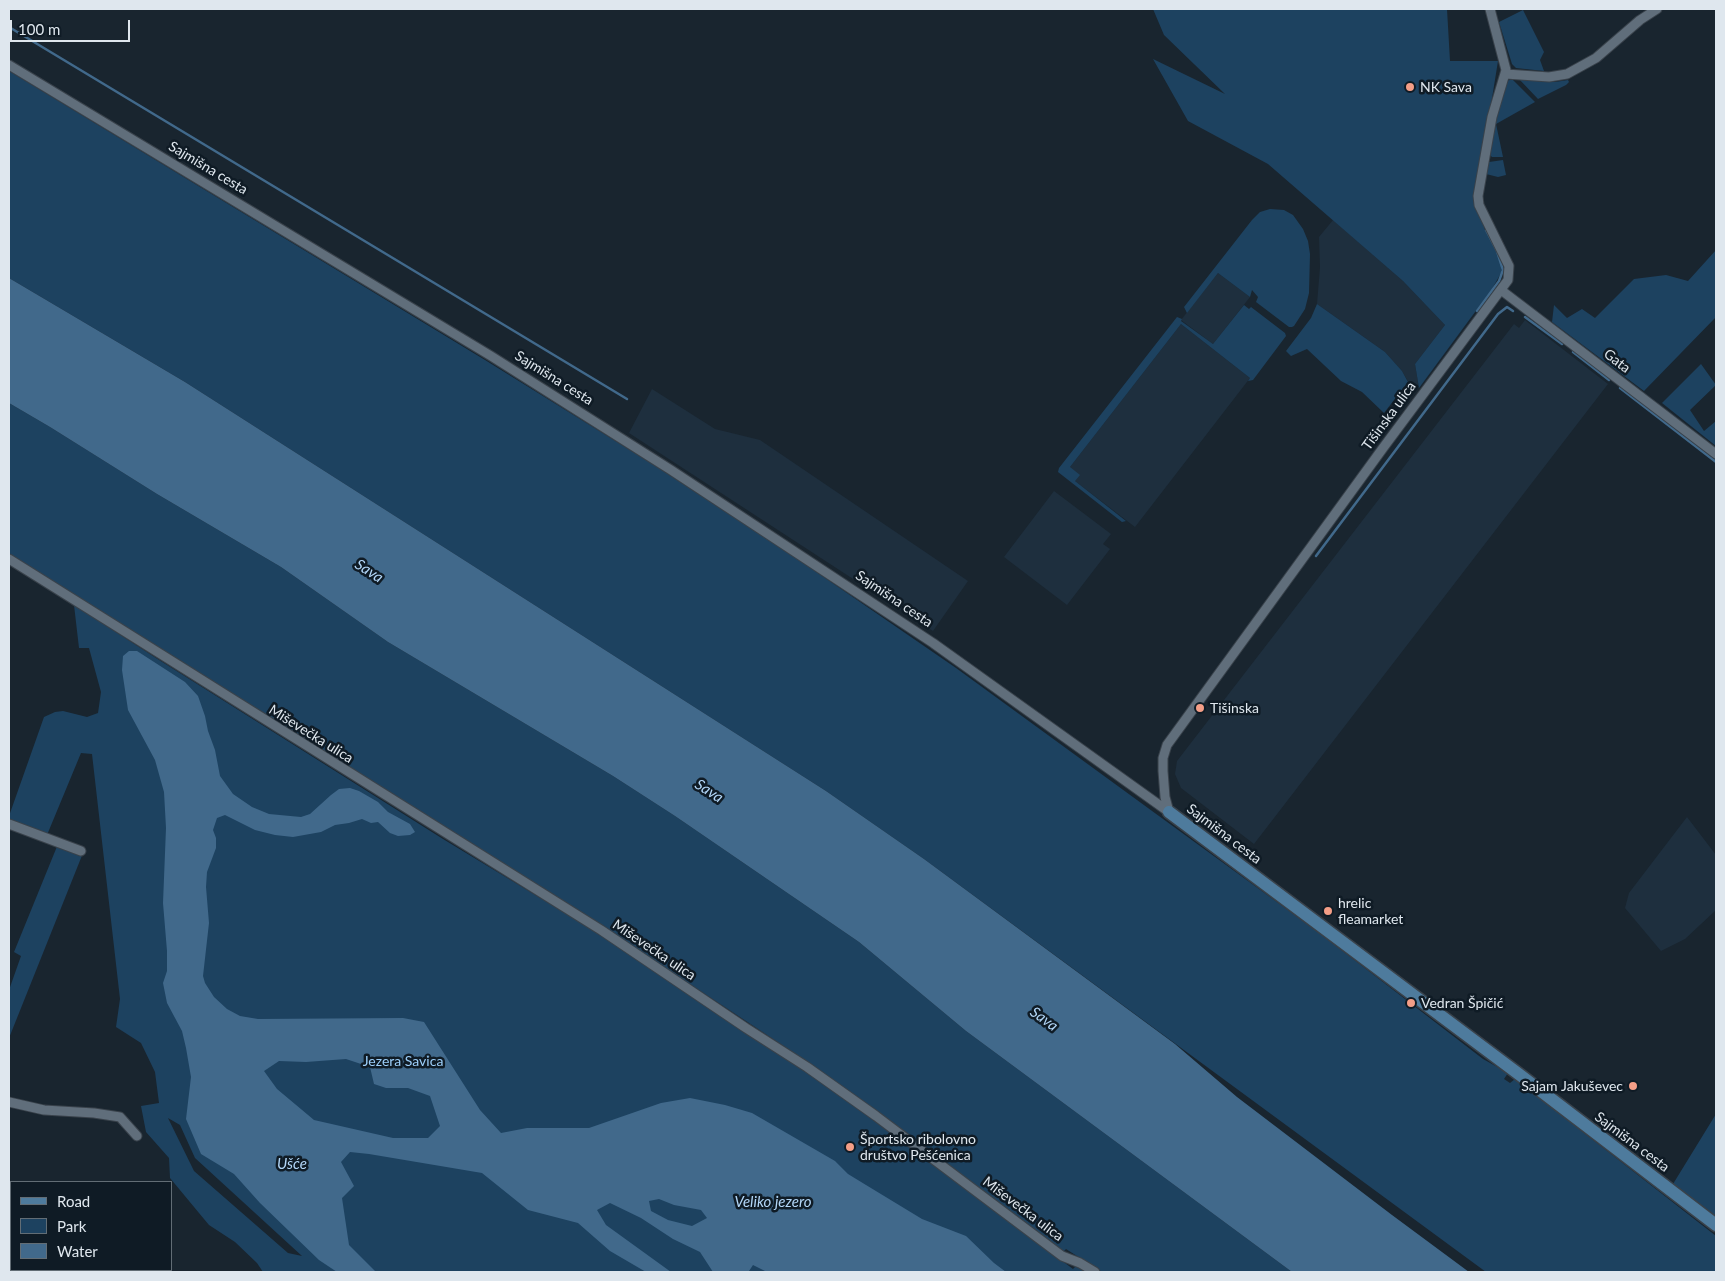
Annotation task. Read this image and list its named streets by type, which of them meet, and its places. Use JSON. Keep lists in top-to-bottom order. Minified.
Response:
{"streets":{"street":["Sajmišna cesta","Gata","Tišinska ulica","Miševečka ulica"]},"crossings":[["Sajmišna cesta","Tišinska ulica"],["Gata","Tišinska ulica"]],"water":["Sava","Ušće","Veliko jezero"],"parks":["Jezera Savica"],"places":["NK Sava","Tišinska","hrelic fleamarket","Vedran Špičić","Sajam Jakuševec","Športsko ribolovno društvo Pešćenica"],"legend":["Road","Park","Water"],"scale_bar":"100 m"}
